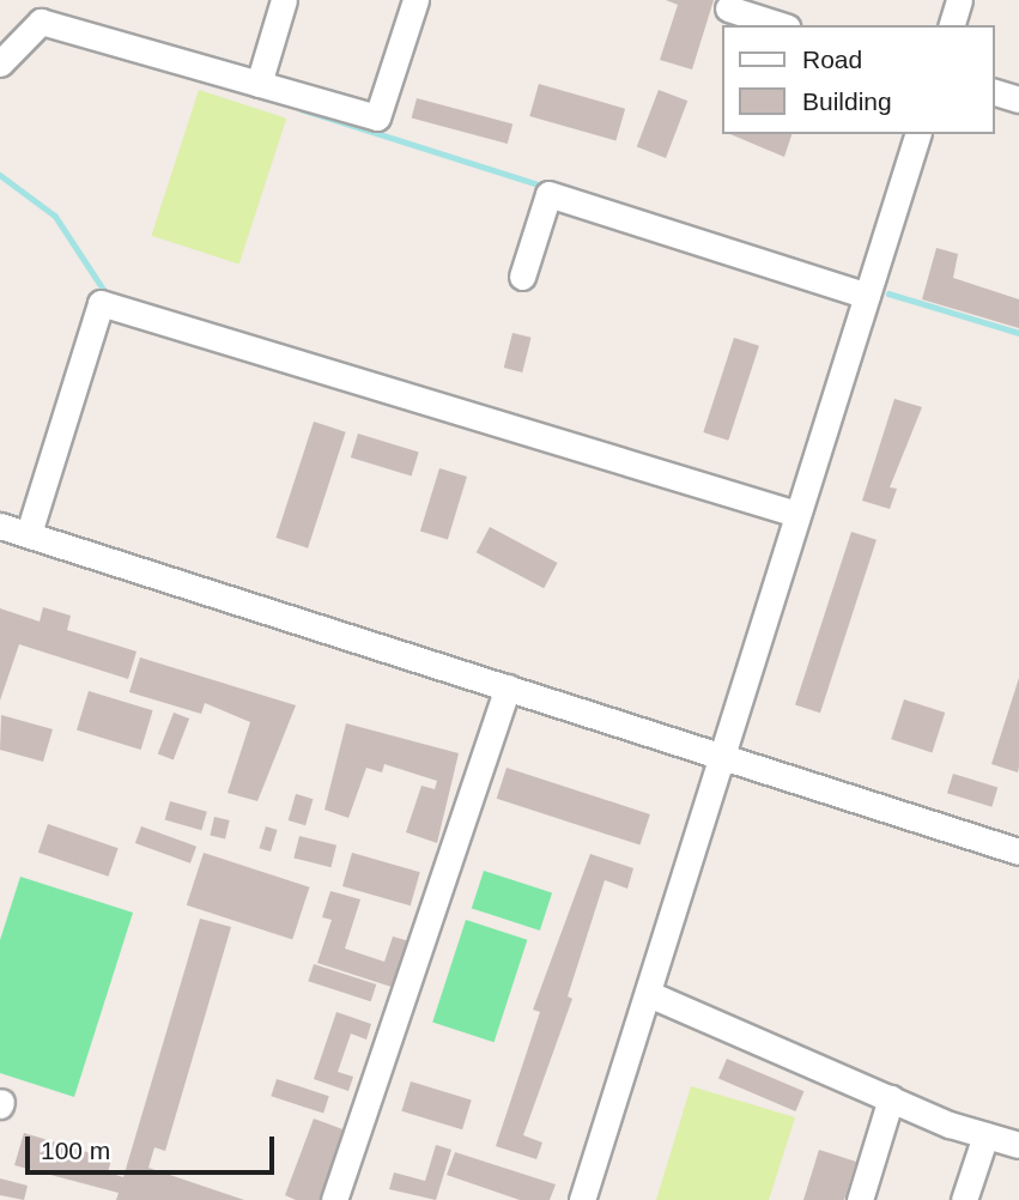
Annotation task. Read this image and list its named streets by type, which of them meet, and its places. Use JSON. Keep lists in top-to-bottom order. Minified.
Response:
{"legend":["Road","Building"],"scale_bar":"100 m"}
